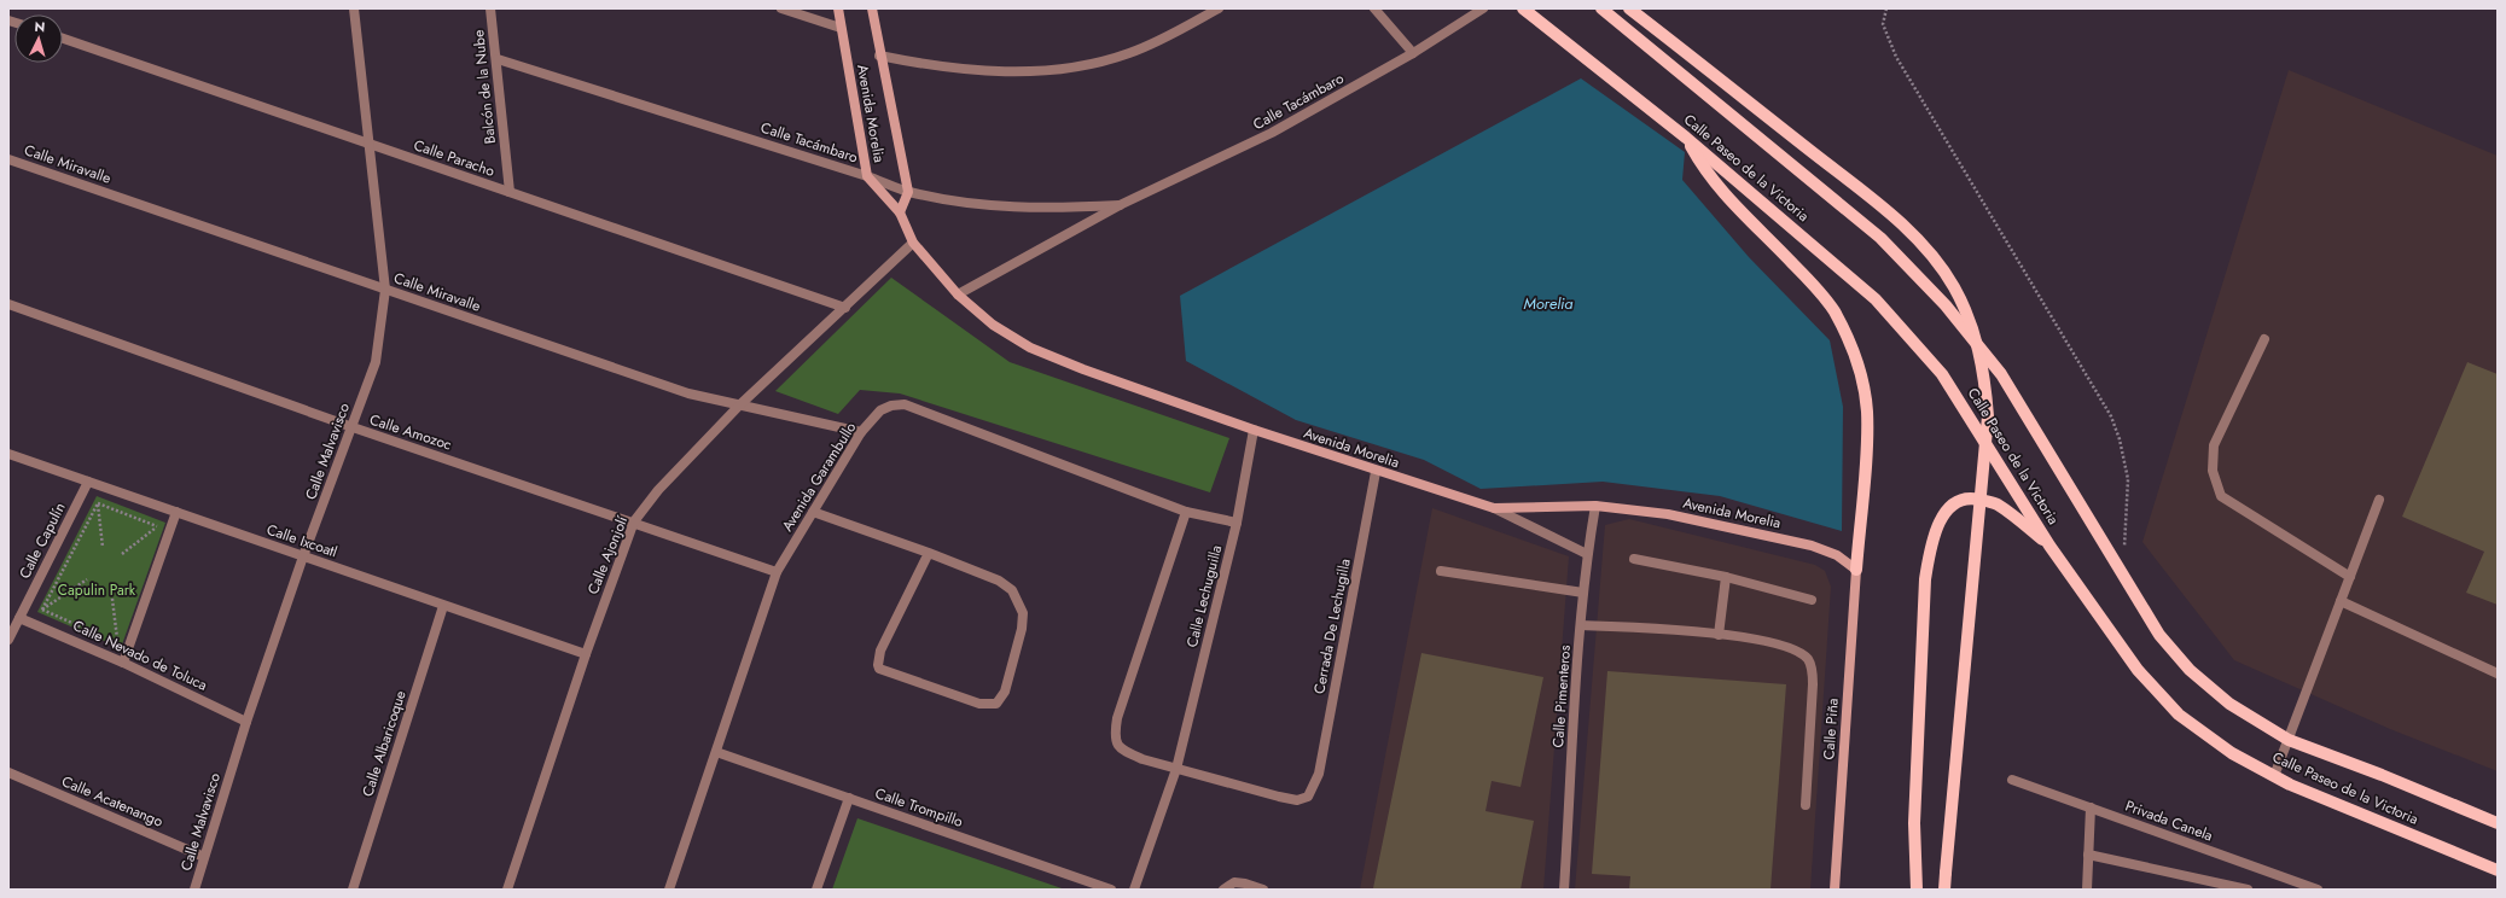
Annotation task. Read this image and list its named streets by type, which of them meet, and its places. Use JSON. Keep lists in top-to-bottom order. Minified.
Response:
{"streets":{"main road":["Avenida Morelia","Calle Paseo de la Victoria","Calle Piña"],"street":["Balcón de la Nube","Calle Tacámbaro","Calle Paracho","Calle Miravalle","Calle Amozoc","Calle Malvavisco","Avenida Garambullo","Calle Capulín","Calle Ixcoatl","Calle Ajonjolí","Calle Lechuguilla","Cerrada De Lechugilla","Calle Nevado de Toluca","Calle Pimenteros","Calle Albaricoque","Calle Acatenango","Calle Trompillo","Privada Canela"]},"crossings":[["Balcón de la Nube","Calle Tacámbaro"],["Balcón de la Nube","Calle Paracho"],["Calle Tacámbaro","Avenida Morelia"],["Avenida Morelia","Calle Ajonjolí"],["Avenida Morelia","Calle Lechuguilla"],["Avenida Morelia","Cerrada De Lechugilla"],["Avenida Morelia","Calle Pimenteros"],["Avenida Morelia","Calle Piña"],["Calle Paracho","Calle Malvavisco"],["Calle Paracho","Calle Ajonjolí"],["Calle Miravalle","Calle Malvavisco"],["Calle Miravalle","Avenida Garambullo"],["Calle Miravalle","Calle Ajonjolí"],["Calle Amozoc","Calle Malvavisco"],["Calle Amozoc","Avenida Garambullo"],["Calle Amozoc","Calle Ajonjolí"],["Calle Malvavisco","Calle Ixcoatl"],["Calle Malvavisco","Calle Nevado de Toluca"],["Calle Malvavisco","Calle Acatenango"],["Avenida Garambullo","Calle Lechuguilla"],["Avenida Garambullo","Calle Trompillo"],["Calle Capulín","Calle Ixcoatl"],["Calle Capulín","Calle Nevado de Toluca"],["Calle Ixcoatl","Calle Ajonjolí"],["Calle Ixcoatl","Calle Albaricoque"],["Calle Lechuguilla","Cerrada De Lechugilla"]],"water":["Morelia"],"parks":["Capulin Park"],"north":"top"}
